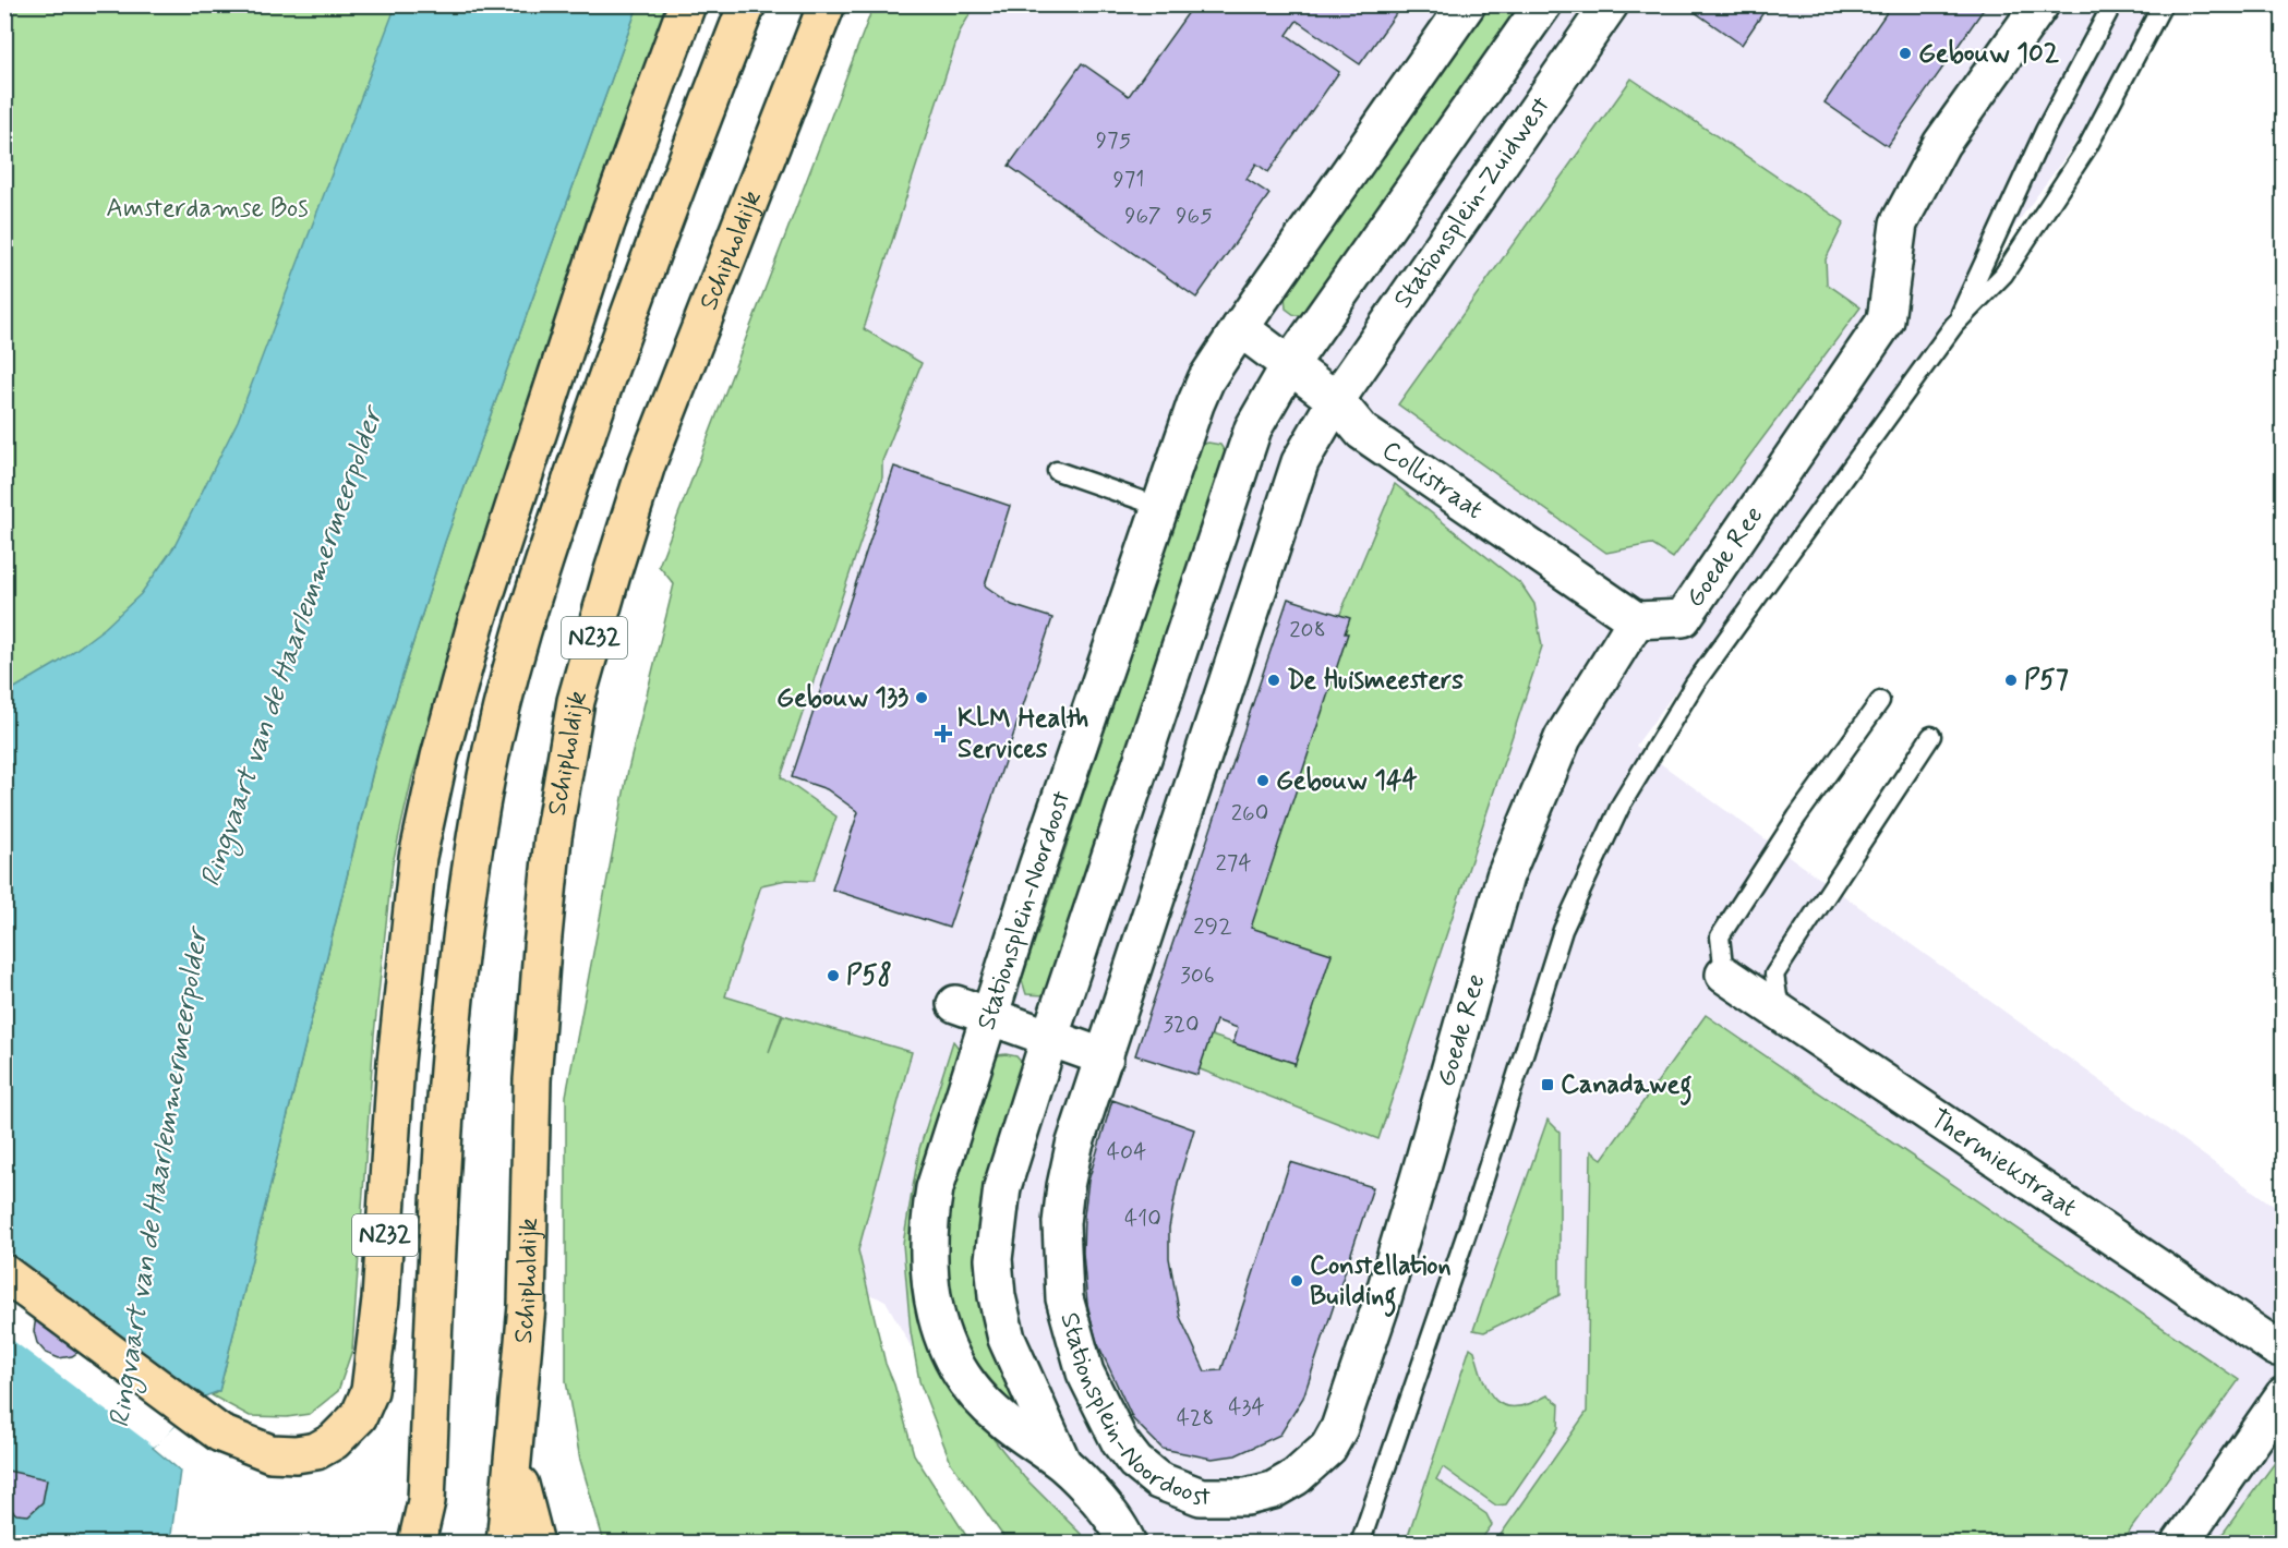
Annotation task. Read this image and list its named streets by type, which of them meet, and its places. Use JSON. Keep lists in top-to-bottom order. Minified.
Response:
{"streets":{"main road":["Schipholdijk","N232"],"street":["Stationsplein-Zuidwest","Collistraat","Goede Ree","Stationsplein-Noordoost","Thermiekstraat"]},"crossings":[["Stationsplein-Zuidwest","Collistraat"],["Stationsplein-Zuidwest","Stationsplein-Noordoost"],["Schipholdijk","N232"],["Collistraat","Goede Ree"],["Collistraat","Stationsplein-Noordoost"],["Goede Ree","Stationsplein-Noordoost"]],"water":["Ringvaart van de Haarlemmermeerpolder"],"parks":["Amsterdamse Bos"],"places":{"other":["Gebouw 102","De Huismeesters","P57","Gebouw 133","Gebouw 144","P58","Constellation Building"],"health":["KLM Health Services"],"transit":["Canadaweg"]},"house_numbers":["975","971","967","965","208","260","274","292","306","320","404","410","434","428"]}
